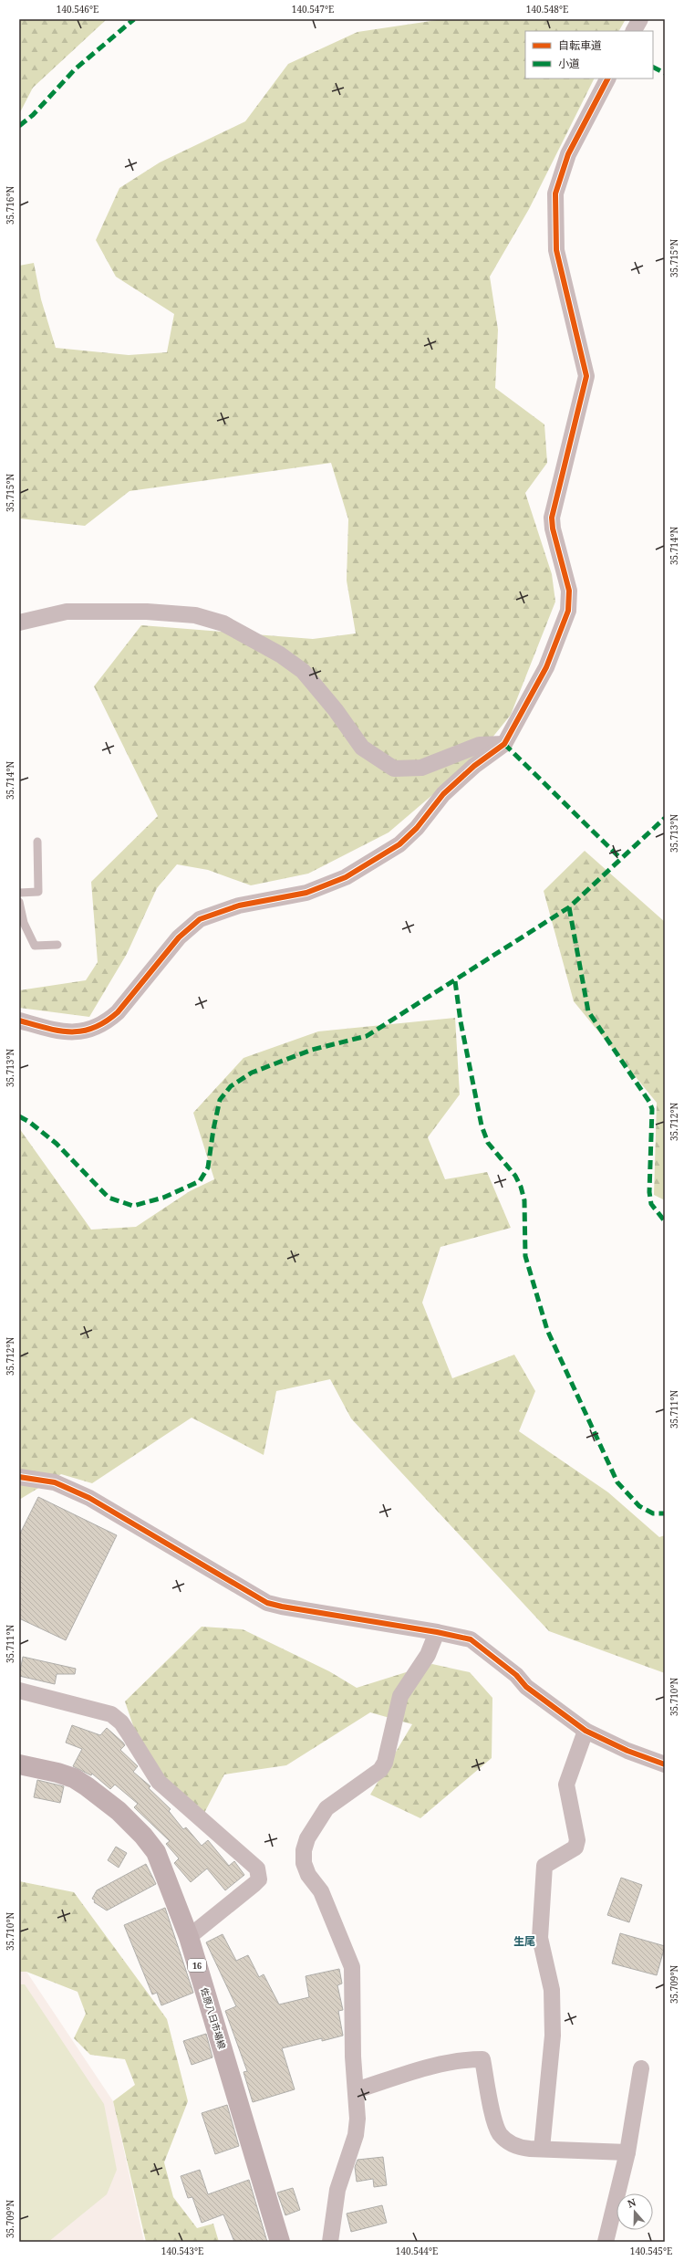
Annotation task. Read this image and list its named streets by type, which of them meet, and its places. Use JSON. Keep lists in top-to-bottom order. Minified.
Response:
{"streets":{"main road":["16","佐原八日市場線"]},"districts":["生尾"],"legend":["自転車道","小道"],"north":"top","coordinates":["140.546°E","140.547°E","140.548°E","35.716°N","35.715°N","35.714°N","35.713°N","35.712°N","35.711°N","35.710°N","35.709°N","140.543°E","140.544°E","140.545°E"]}
